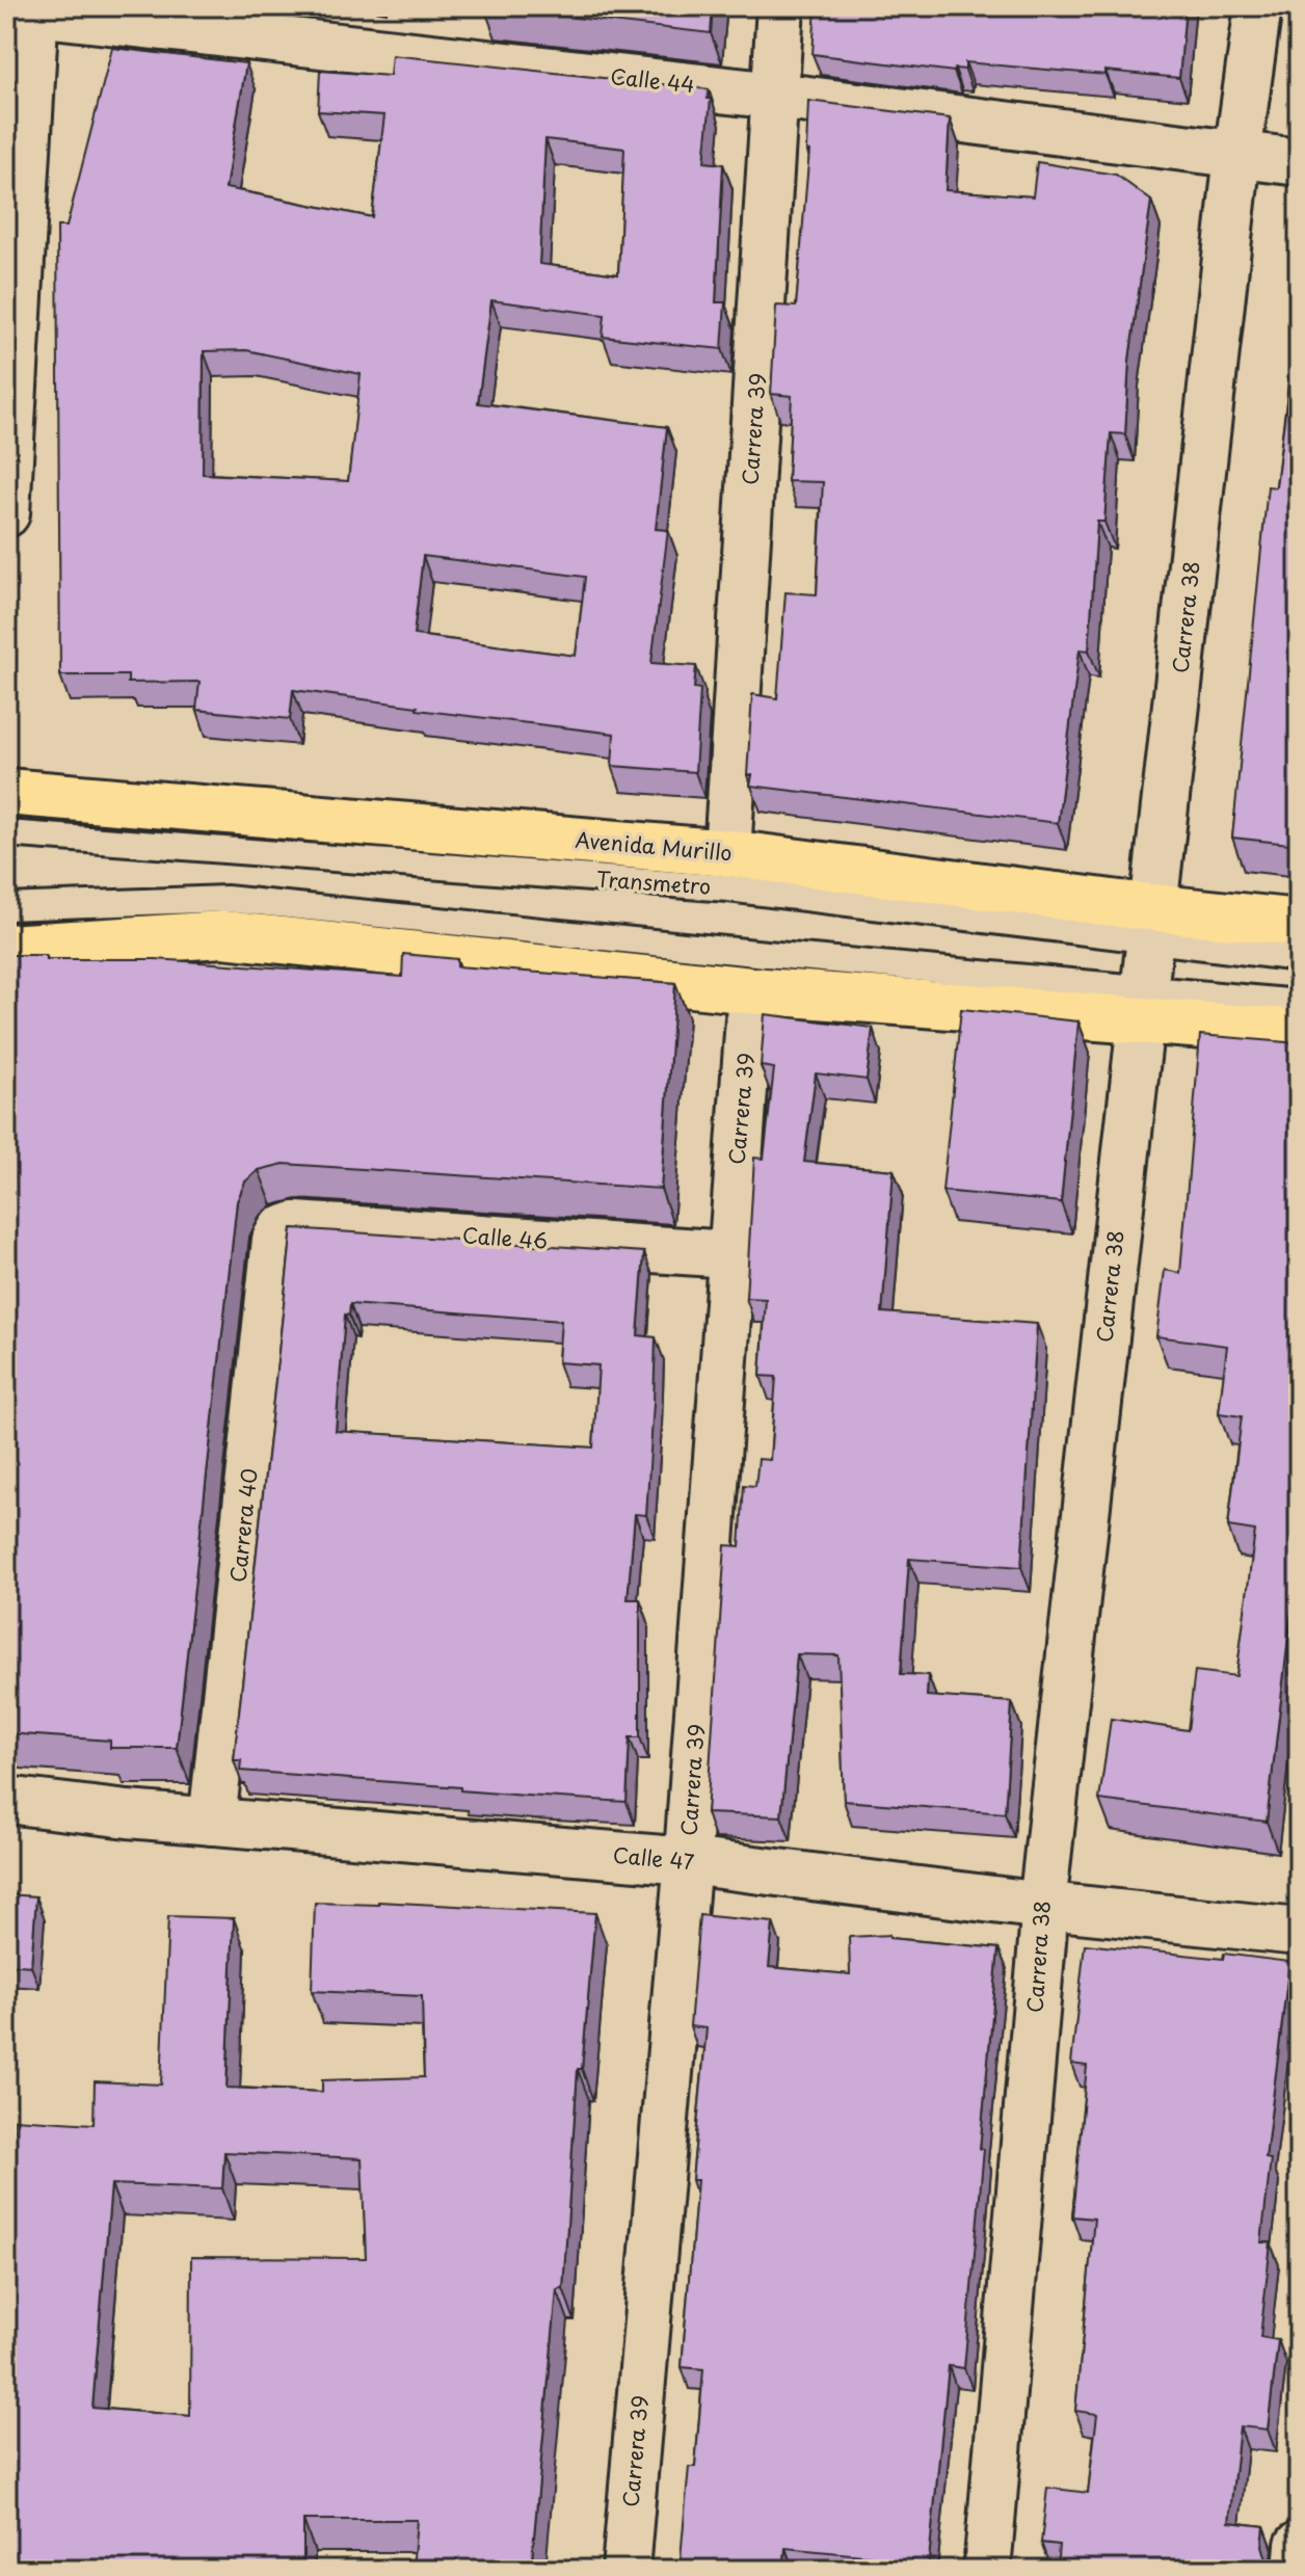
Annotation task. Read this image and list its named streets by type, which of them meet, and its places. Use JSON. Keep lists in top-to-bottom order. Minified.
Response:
{"streets":{"main road":["Avenida Murillo"],"street":["Calle 44","Carrera 39","Carrera 38","Calle 46","Carrera 40","Calle 47"],"lane":["Transmetro"]},"crossings":[["Calle 44","Carrera 39"],["Calle 44","Carrera 38"],["Carrera 39","Avenida Murillo"],["Carrera 39","Calle 46"],["Carrera 39","Calle 47"],["Carrera 38","Avenida Murillo"],["Carrera 38","Transmetro"],["Carrera 38","Calle 47"],["Avenida Murillo","Transmetro"],["Calle 46","Carrera 40"],["Carrera 40","Calle 47"]]}
